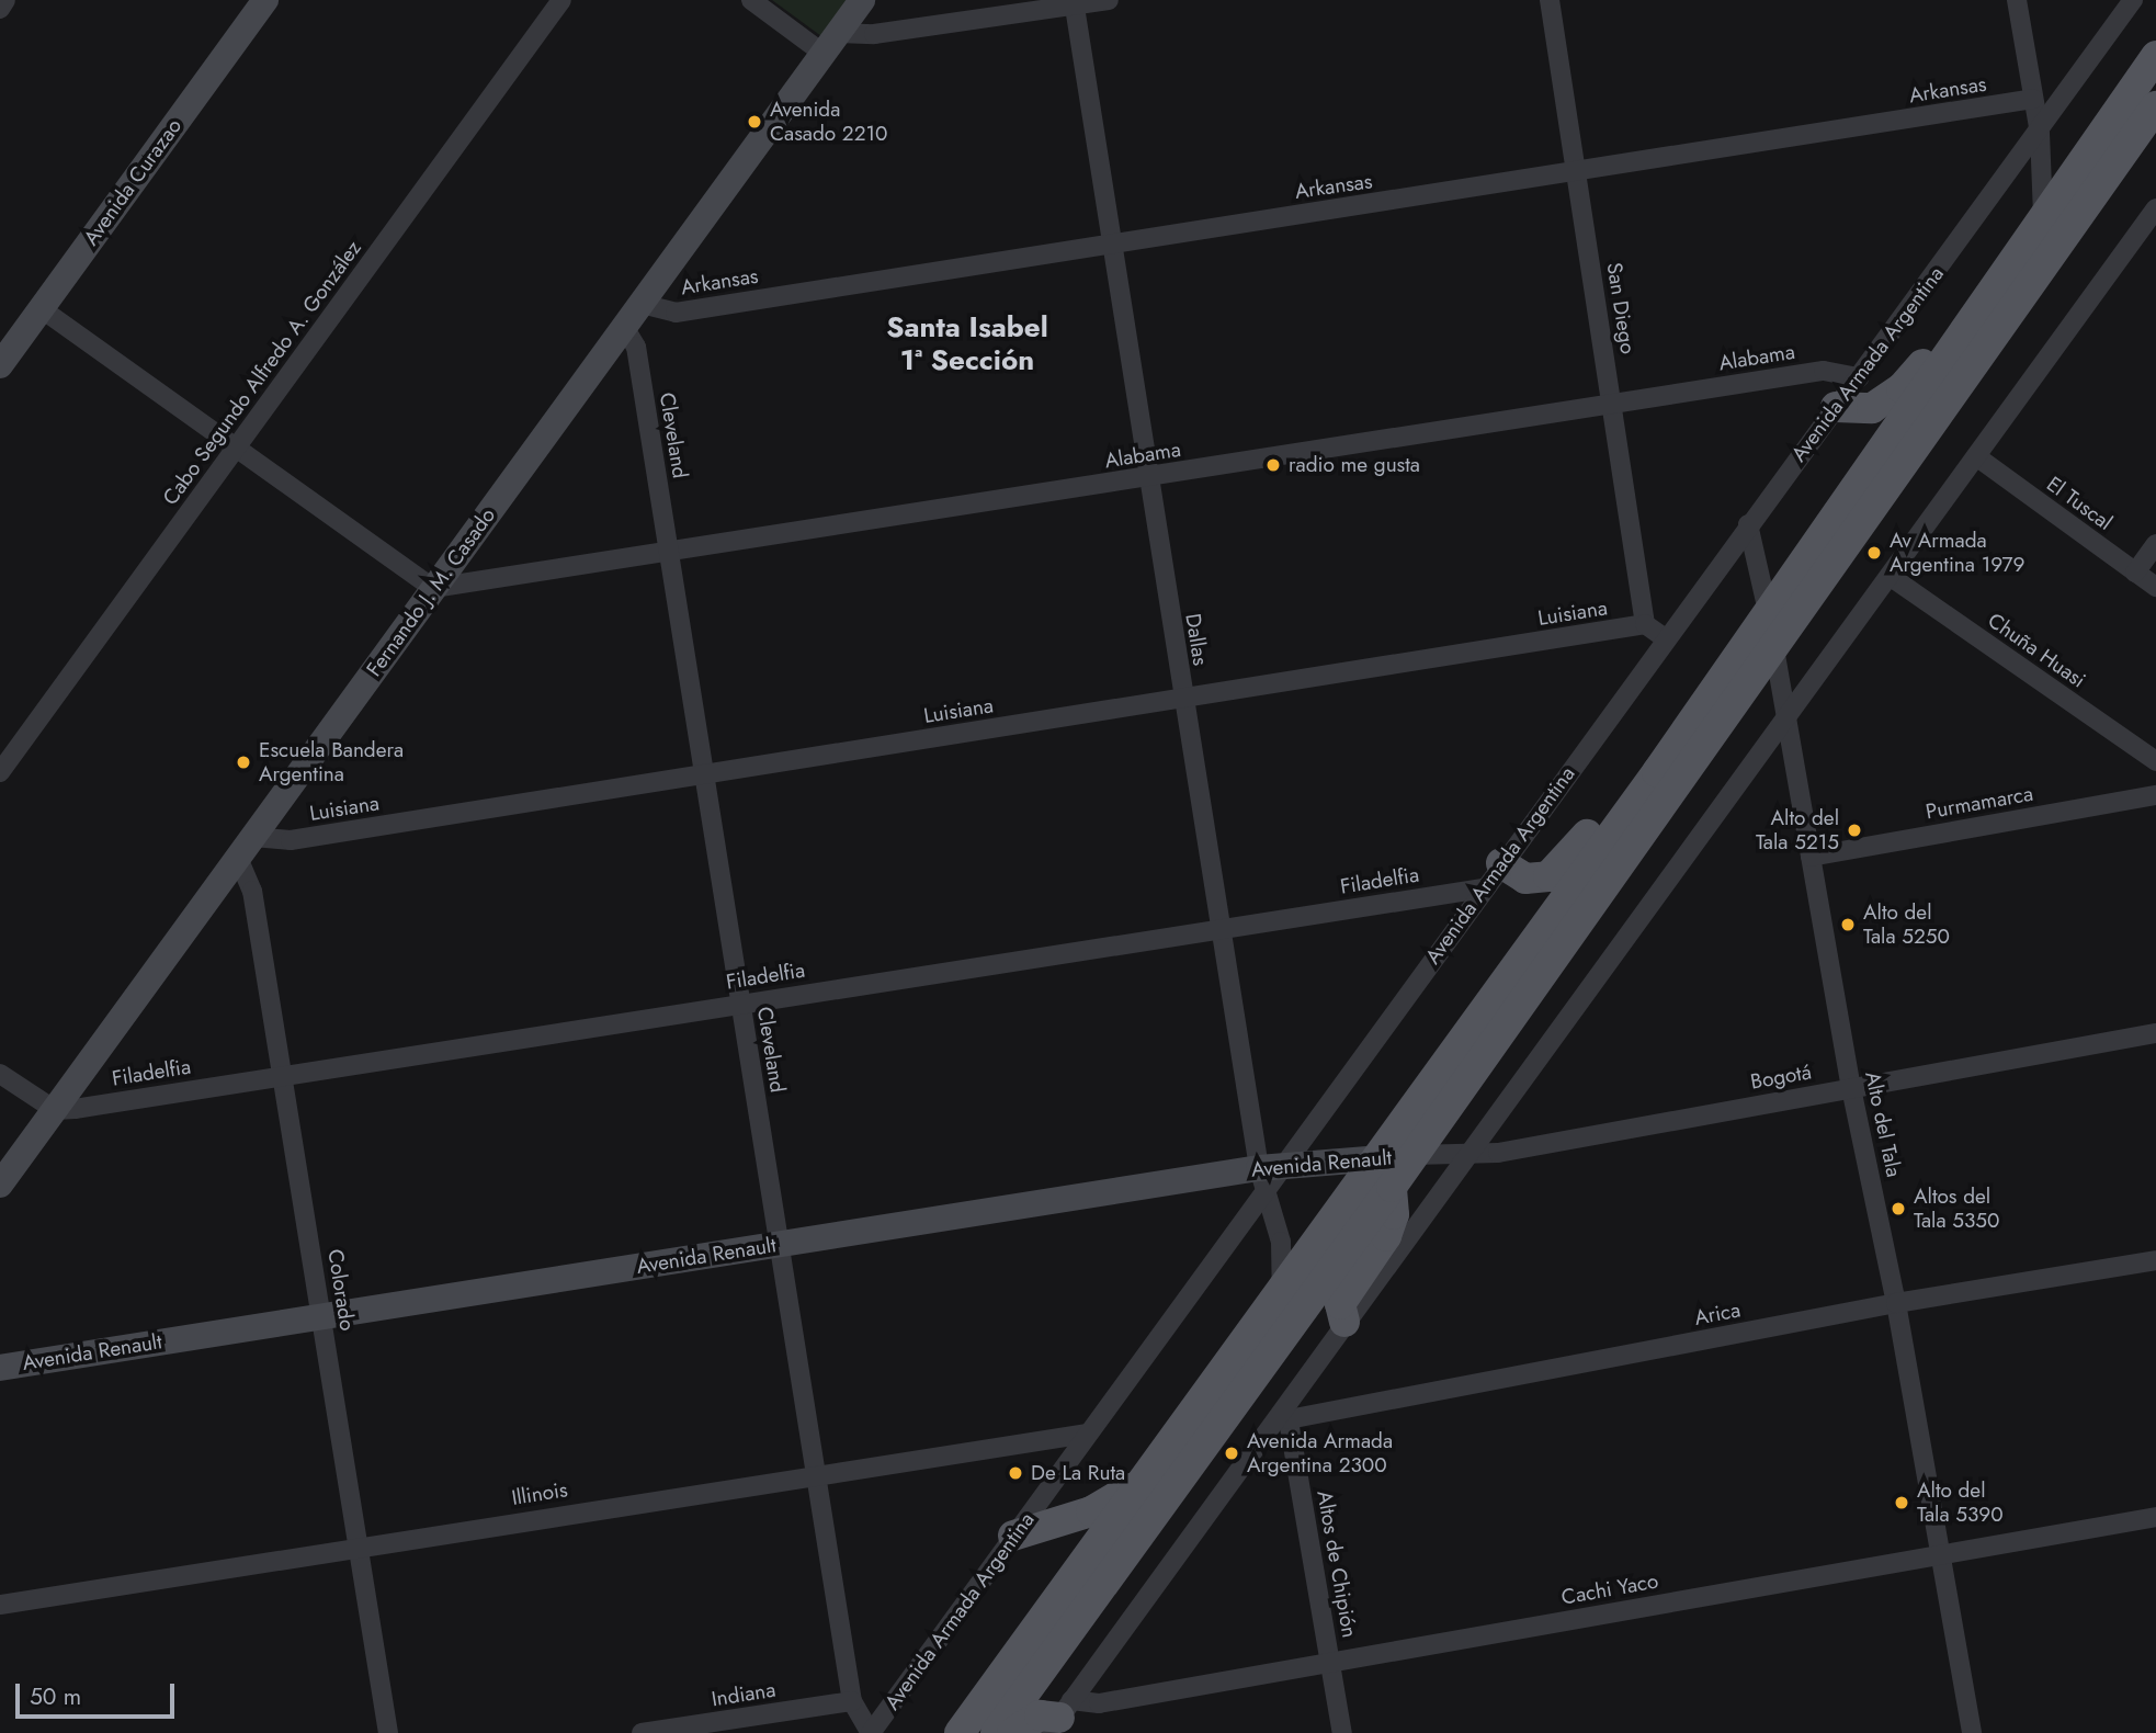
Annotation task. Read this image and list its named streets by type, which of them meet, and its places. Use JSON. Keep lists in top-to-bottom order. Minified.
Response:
{"streets":{"street":["Arkansas","Avenida Curazao","San Diego","Alabama","Avenida Armada Argentina","Cabo Segundo Alfredo A. González","Cleveland","El Tuscal","Fernando J. M. Casado","Luisiana","Dallas","Chuña Huasi","Purmamarca","Filadelfia","Bogotá","Alto del Tala","Avenida Renault","Colorado","Arica","Illinois","Altos de Chipión","Cachi Yaco","Indiana"]},"crossings":[["Arkansas","San Diego"],["Arkansas","Fernando J. M. Casado"],["Arkansas","Dallas"],["San Diego","Alabama"],["San Diego","Luisiana"],["Alabama","Avenida Armada Argentina"],["Alabama","Cleveland"],["Alabama","Fernando J. M. Casado"],["Alabama","Dallas"],["Avenida Armada Argentina","Cleveland"],["Avenida Armada Argentina","Dallas"],["Avenida Armada Argentina","Filadelfia"],["Avenida Armada Argentina","Alto del Tala"],["Avenida Armada Argentina","Avenida Renault"],["Avenida Armada Argentina","Illinois"],["Cleveland","Fernando J. M. Casado"],["Cleveland","Luisiana"],["Cleveland","Filadelfia"],["Cleveland","Avenida Renault"],["Cleveland","Illinois"],["Cleveland","Indiana"],["Fernando J. M. Casado","Luisiana"],["Fernando J. M. Casado","Filadelfia"],["Fernando J. M. Casado","Colorado"],["Luisiana","Dallas"],["Luisiana","Colorado"],["Dallas","Filadelfia"],["Dallas","Avenida Renault"],["Purmamarca","Alto del Tala"],["Filadelfia","Colorado"],["Bogotá","Alto del Tala"],["Bogotá","Avenida Renault"],["Alto del Tala","Arica"],["Alto del Tala","Cachi Yaco"],["Avenida Renault","Colorado"],["Colorado","Illinois"],["Arica","Altos de Chipión"],["Altos de Chipión","Cachi Yaco"]],"districts":["Santa Isabel 1ª Sección"],"places":["Avenida Casado 2210","radio me gusta","Av Armada Argentina 1979","Escuela Bandera Argentina","Alto del Tala 5215","Alto del Tala 5250","Altos del Tala 5350","Avenida Armada Argentina 2300","De La Ruta","Alto del Tala 5390"],"scale_bar":"50 m"}
